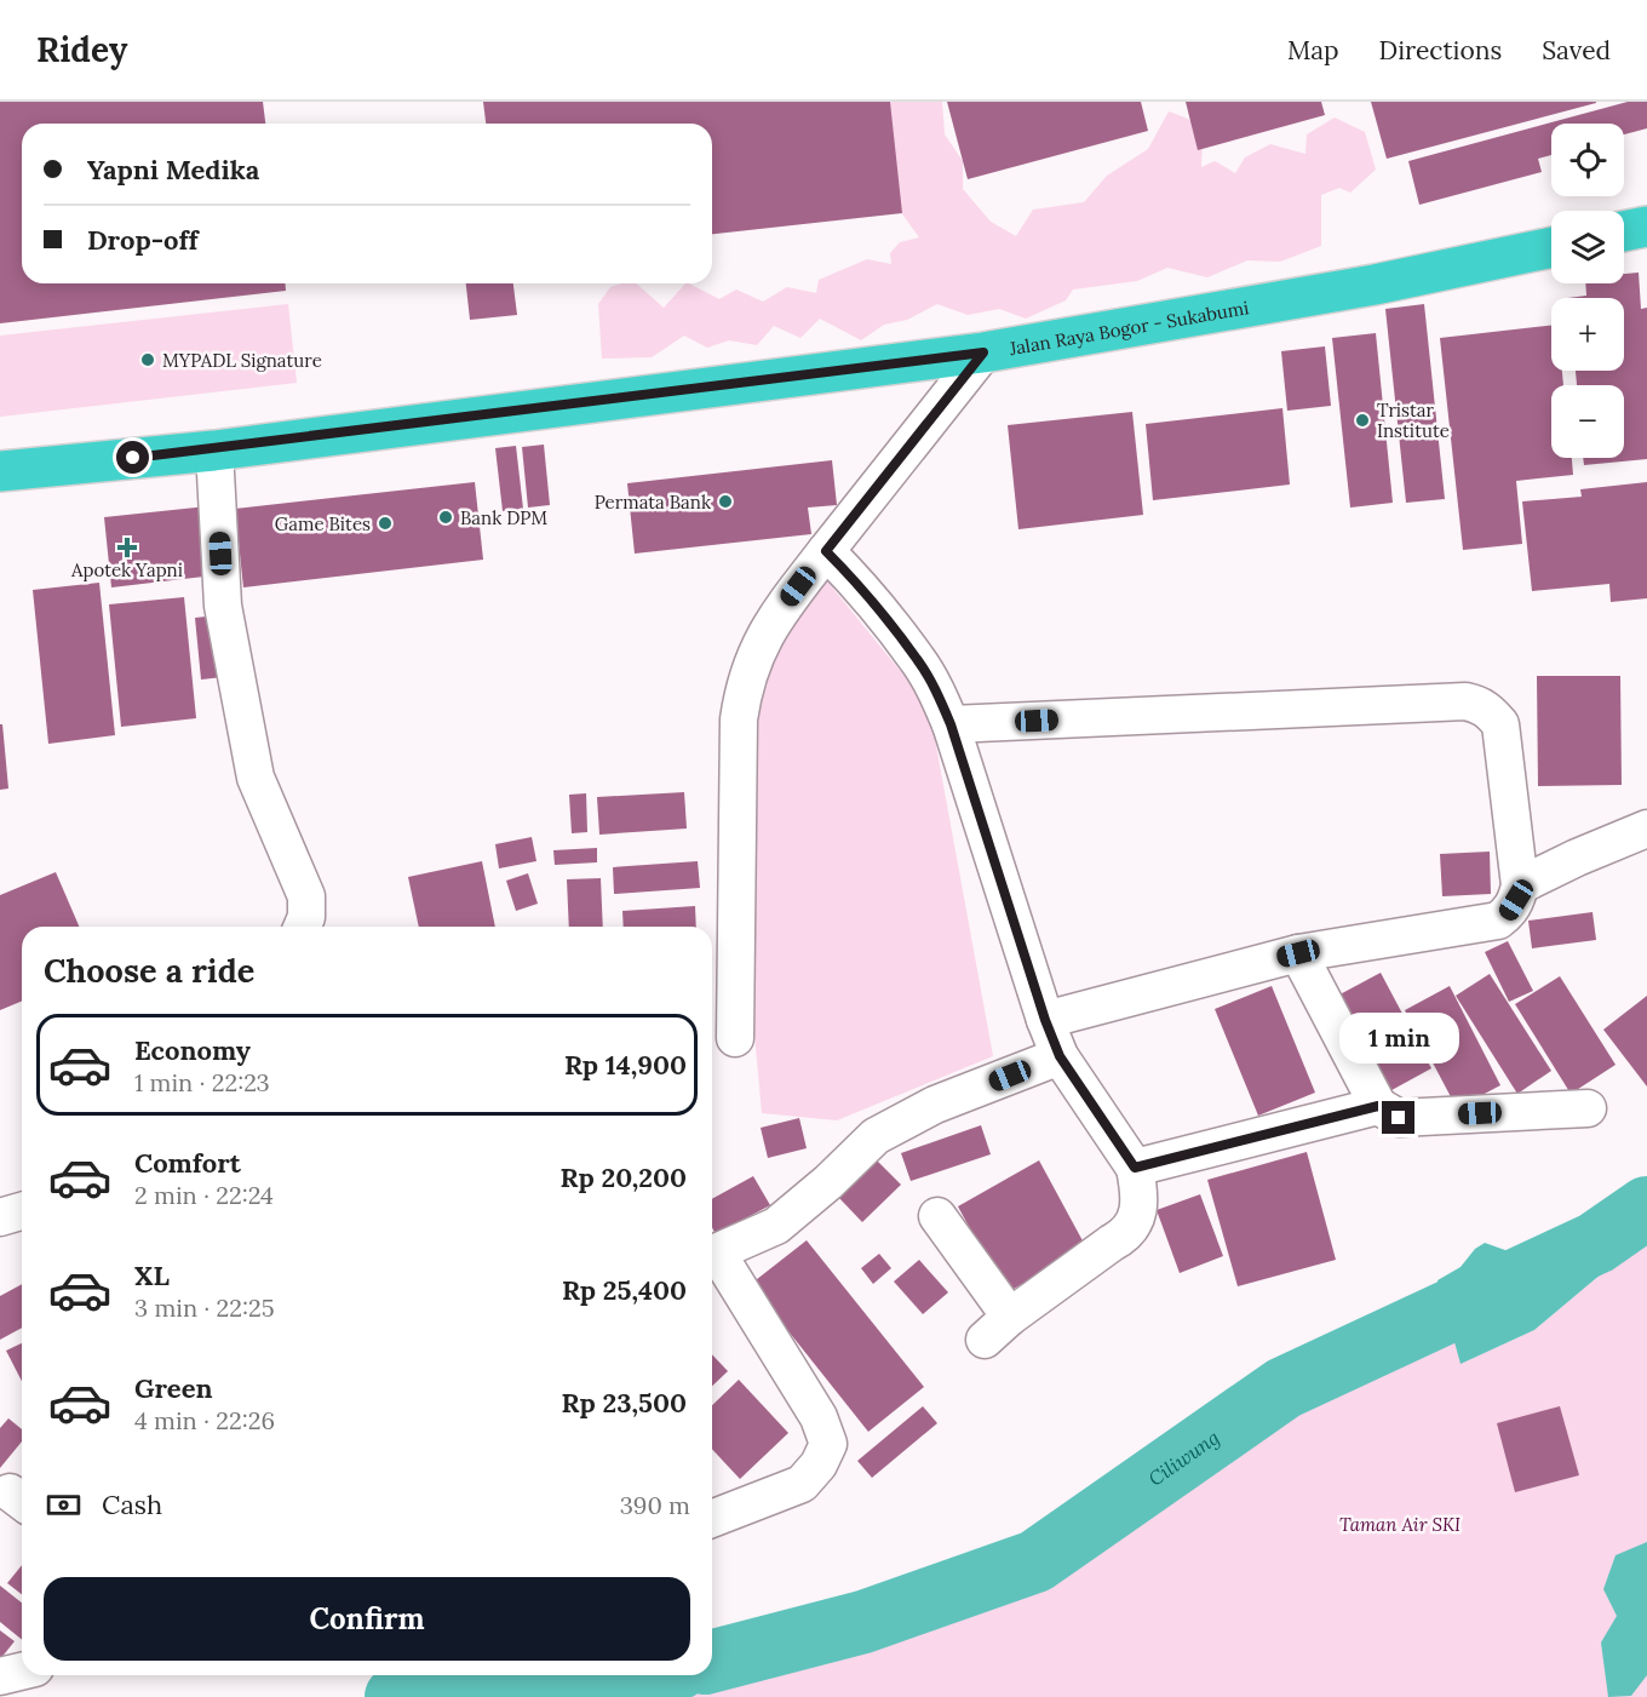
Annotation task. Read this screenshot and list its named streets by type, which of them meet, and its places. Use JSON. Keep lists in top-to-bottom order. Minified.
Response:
{"streets":{"highway":["Jalan Raya Bogor - Sukabumi"]},"water":["Ciliwung"],"parks":["Taman Air SKI"],"places":{"other":["MYPADL Signature","Tristar Institute","Permata Bank","Bank DPM","Game Bites"],"health":["Apotek Yapni"]},"page":{"header":"Ridey","nav":["Map","Directions","Saved"],"map_buttons":["+","−"],"banner":["Yapni Medika","Drop-off"],"heading":"Choose a ride","bubble":"1 min","list":[{"name":"Economy","note":"1 min · 22:23","value":"Rp 14,900"},{"name":"Comfort","note":"2 min · 22:24","value":"Rp 20,200"},{"name":"XL","note":"3 min · 22:25","value":"Rp 25,400"},{"name":"Green","note":"4 min · 22:26","value":"Rp 23,500"}],"pay":["Cash","390 m"],"buttons":"Confirm"}}
